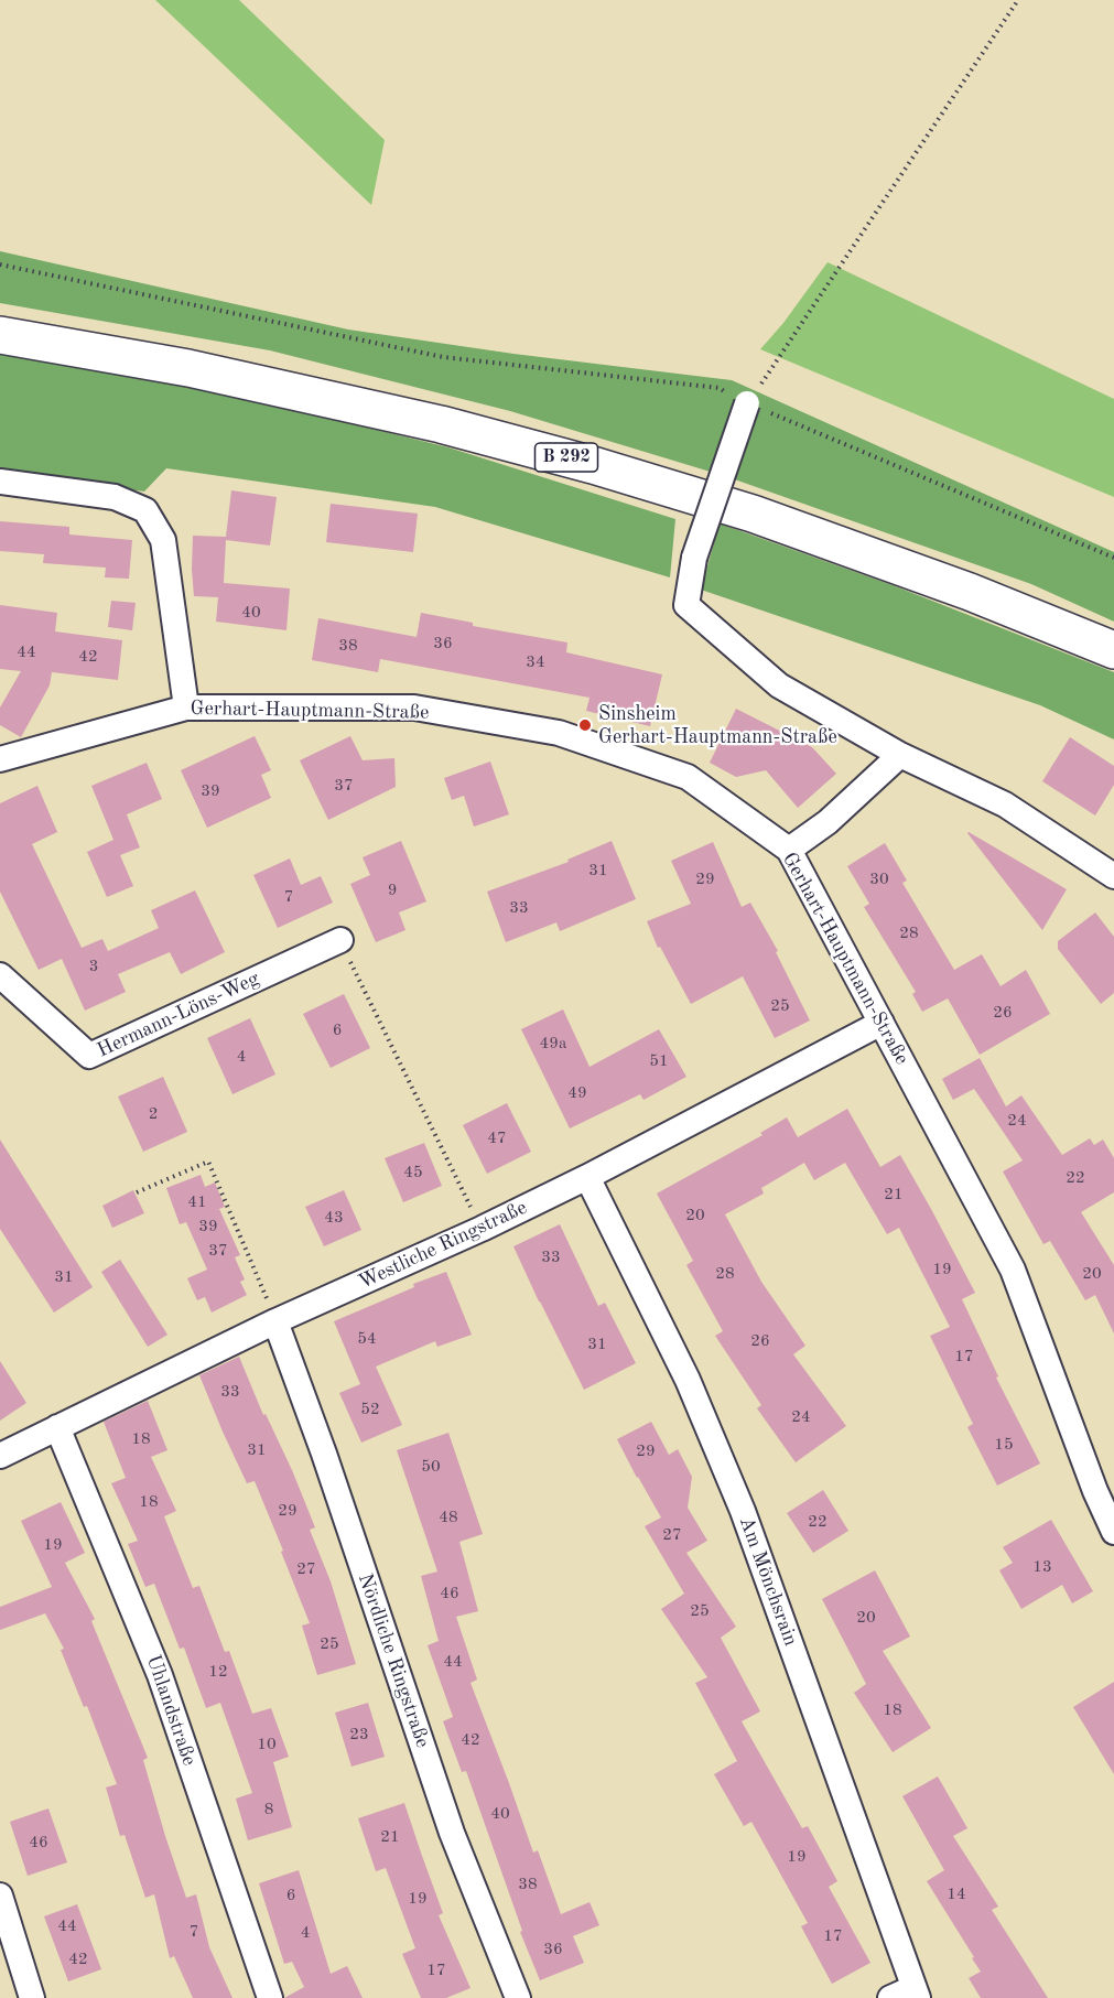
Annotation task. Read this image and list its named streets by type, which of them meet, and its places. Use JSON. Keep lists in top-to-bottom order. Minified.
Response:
{"streets":{"highway":["B 292"],"street":["Gerhart-Hauptmann-Straße","Hermann-Löns-Weg","Westliche Ringstraße","Am Mönchsrain","Nördliche Ringstraße","Uhlandstraße"]},"crossings":[["Gerhart-Hauptmann-Straße","Westliche Ringstraße"],["Westliche Ringstraße","Am Mönchsrain"],["Westliche Ringstraße","Nördliche Ringstraße"],["Westliche Ringstraße","Uhlandstraße"]],"places":["Sinsheim Gerhart-Hauptmann-Straße"],"house_numbers":["40","36","38","44","42","34","37","39","31","29","30","9","7","33","28","3","25","26","6","49a","4","51","49","2","24","47","45","22","21","41","20","43","39","37","33","19","28","20","31","54","26","31","17","33","52","24","18","15","31","29","50","18","29","48","22","27","19","13","27","46","25","20","25","44","12","18","23","42","10","8","40","21","46","19","38","14","6","19","44","7","4","17","36","42","17"]}
